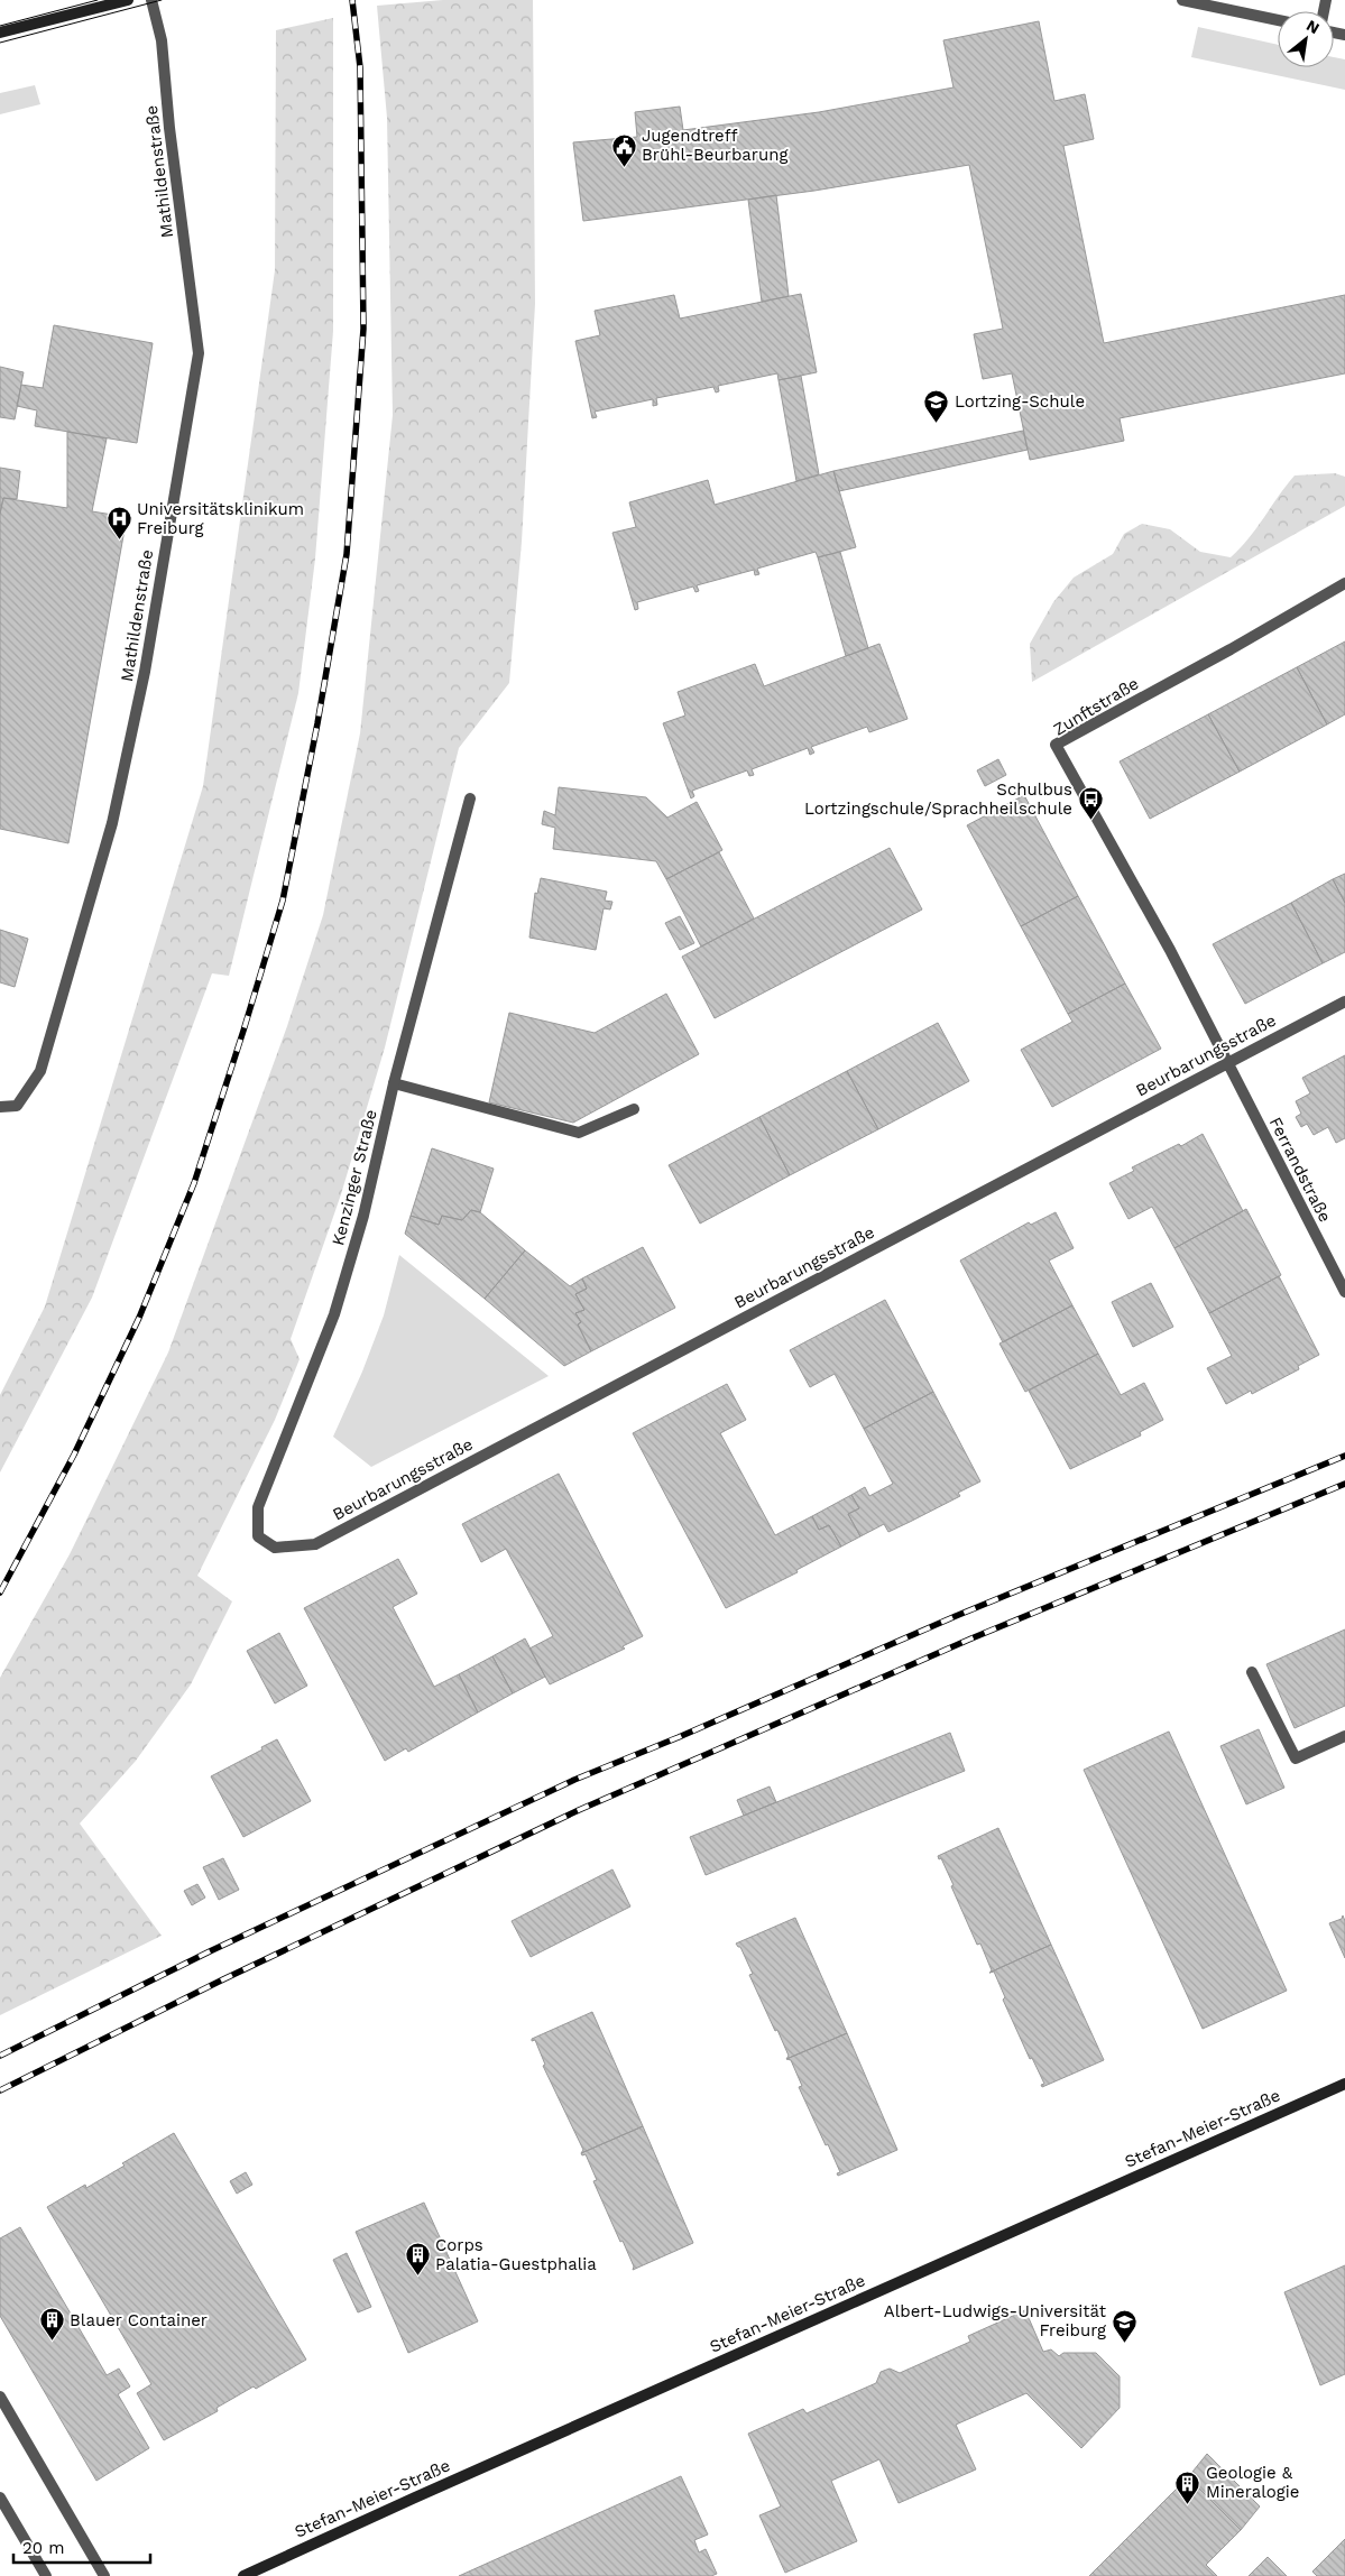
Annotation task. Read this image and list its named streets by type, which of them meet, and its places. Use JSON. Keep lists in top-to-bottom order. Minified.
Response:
{"streets":{"main road":["Stefan-Meier-Straße"],"street":["Mathildenstraße","Zunftstraße","Beurbarungsstraße","Ferrandstraße","Kenzinger Straße"]},"crossings":[["Zunftstraße","Beurbarungsstraße"],["Zunftstraße","Ferrandstraße"],["Beurbarungsstraße","Ferrandstraße"],["Beurbarungsstraße","Kenzinger Straße"]],"places":{"public building":["Jugendtreff Brühl-Beurbarung"],"school or university":["Lortzing-Schule","Albert-Ludwigs-Universität Freiburg"],"hospital":["Universitätsklinikum Freiburg"],"bus stop":["Schulbus Lortzingschule/Sprachheilschule"],"building":["Corps Palatia-Guestphalia","Blauer Container","Geologie & Mineralogie"]},"scale_bar":"20 m","north":"top right"}
